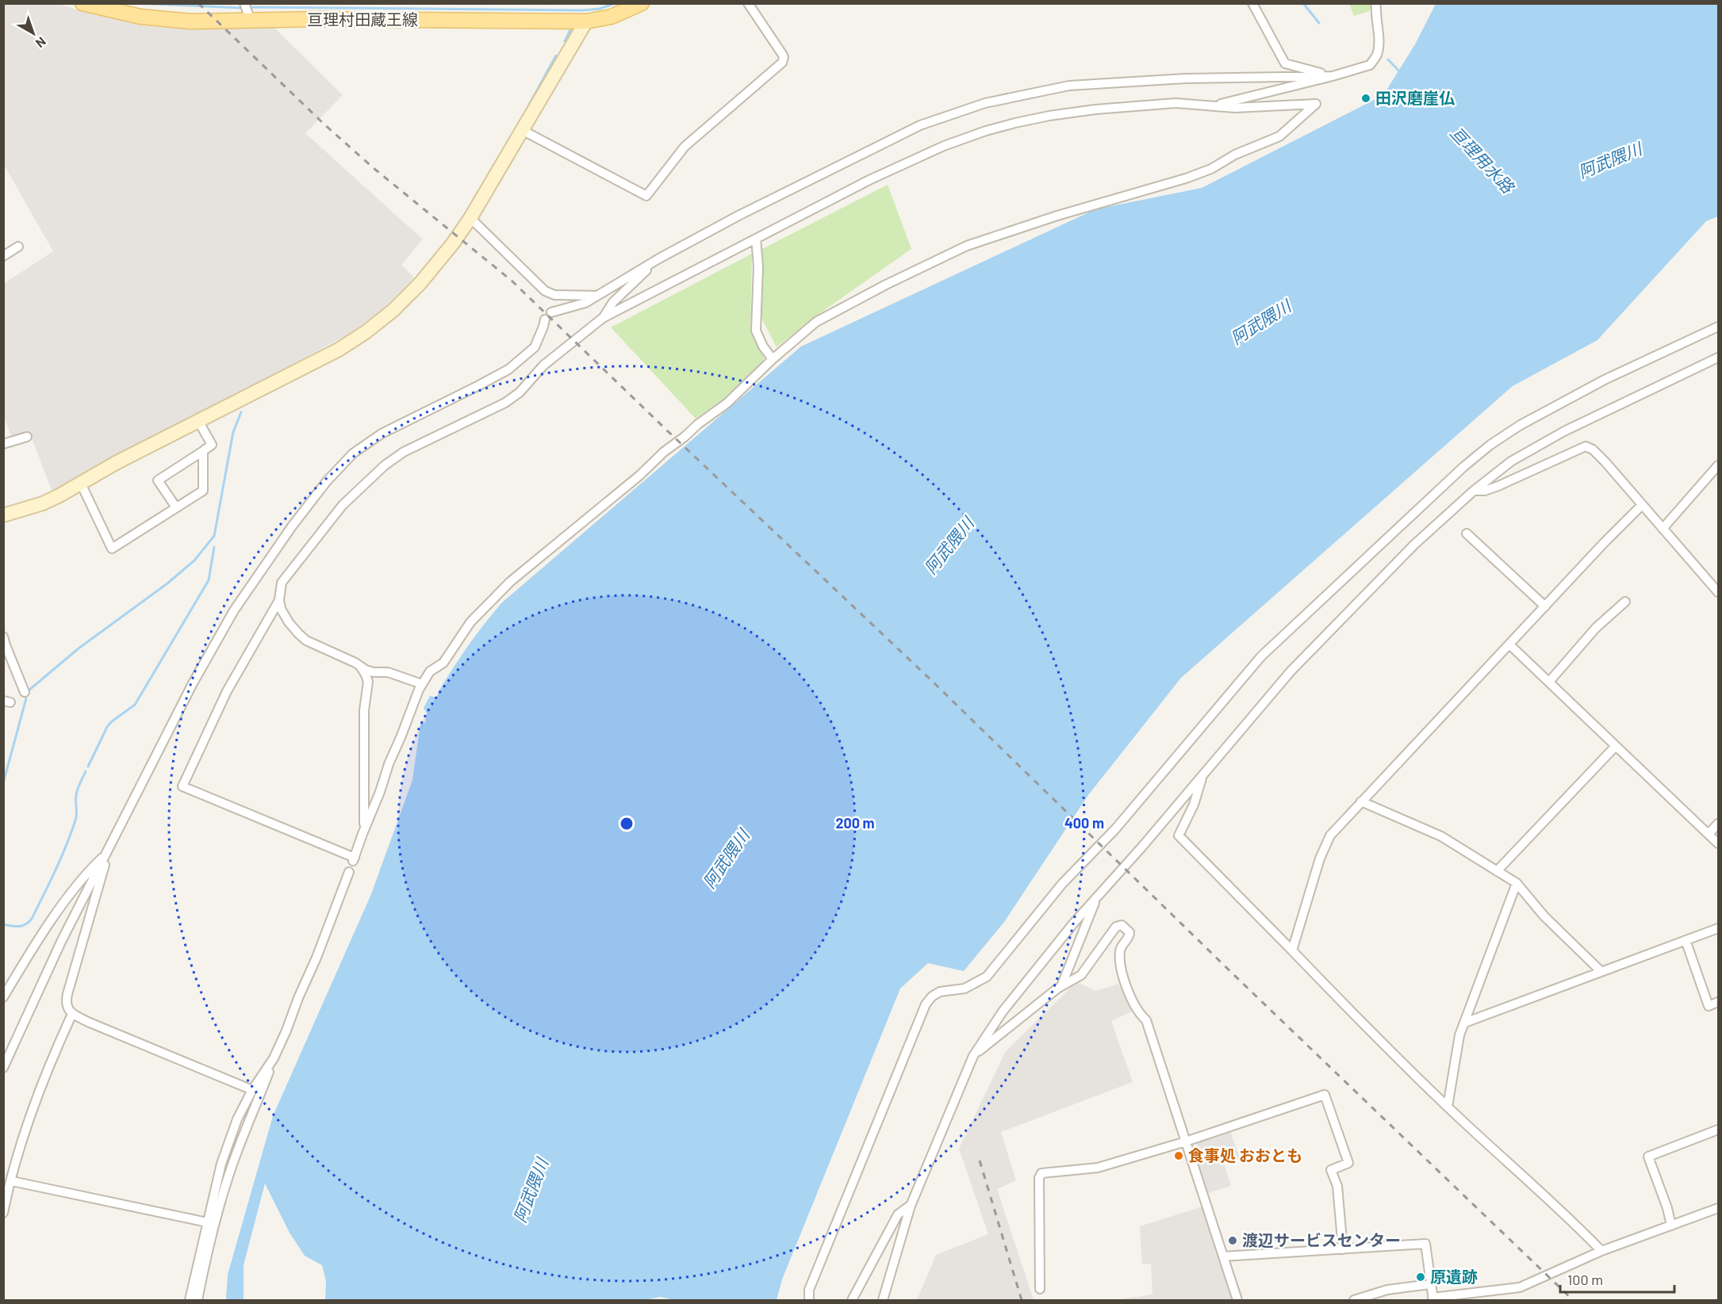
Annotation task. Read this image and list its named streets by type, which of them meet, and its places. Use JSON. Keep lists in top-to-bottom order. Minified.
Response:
{"streets":{"main road":["亘理村田蔵王線"]},"water":["亘理用水路","阿武隈川"],"places":["田沢磨崖仏","食事処 おおとも","渡辺サービスセンター","原遺跡"],"scale_bar":"100 m","north":"bottom right","rings":["200 m","400 m"]}
